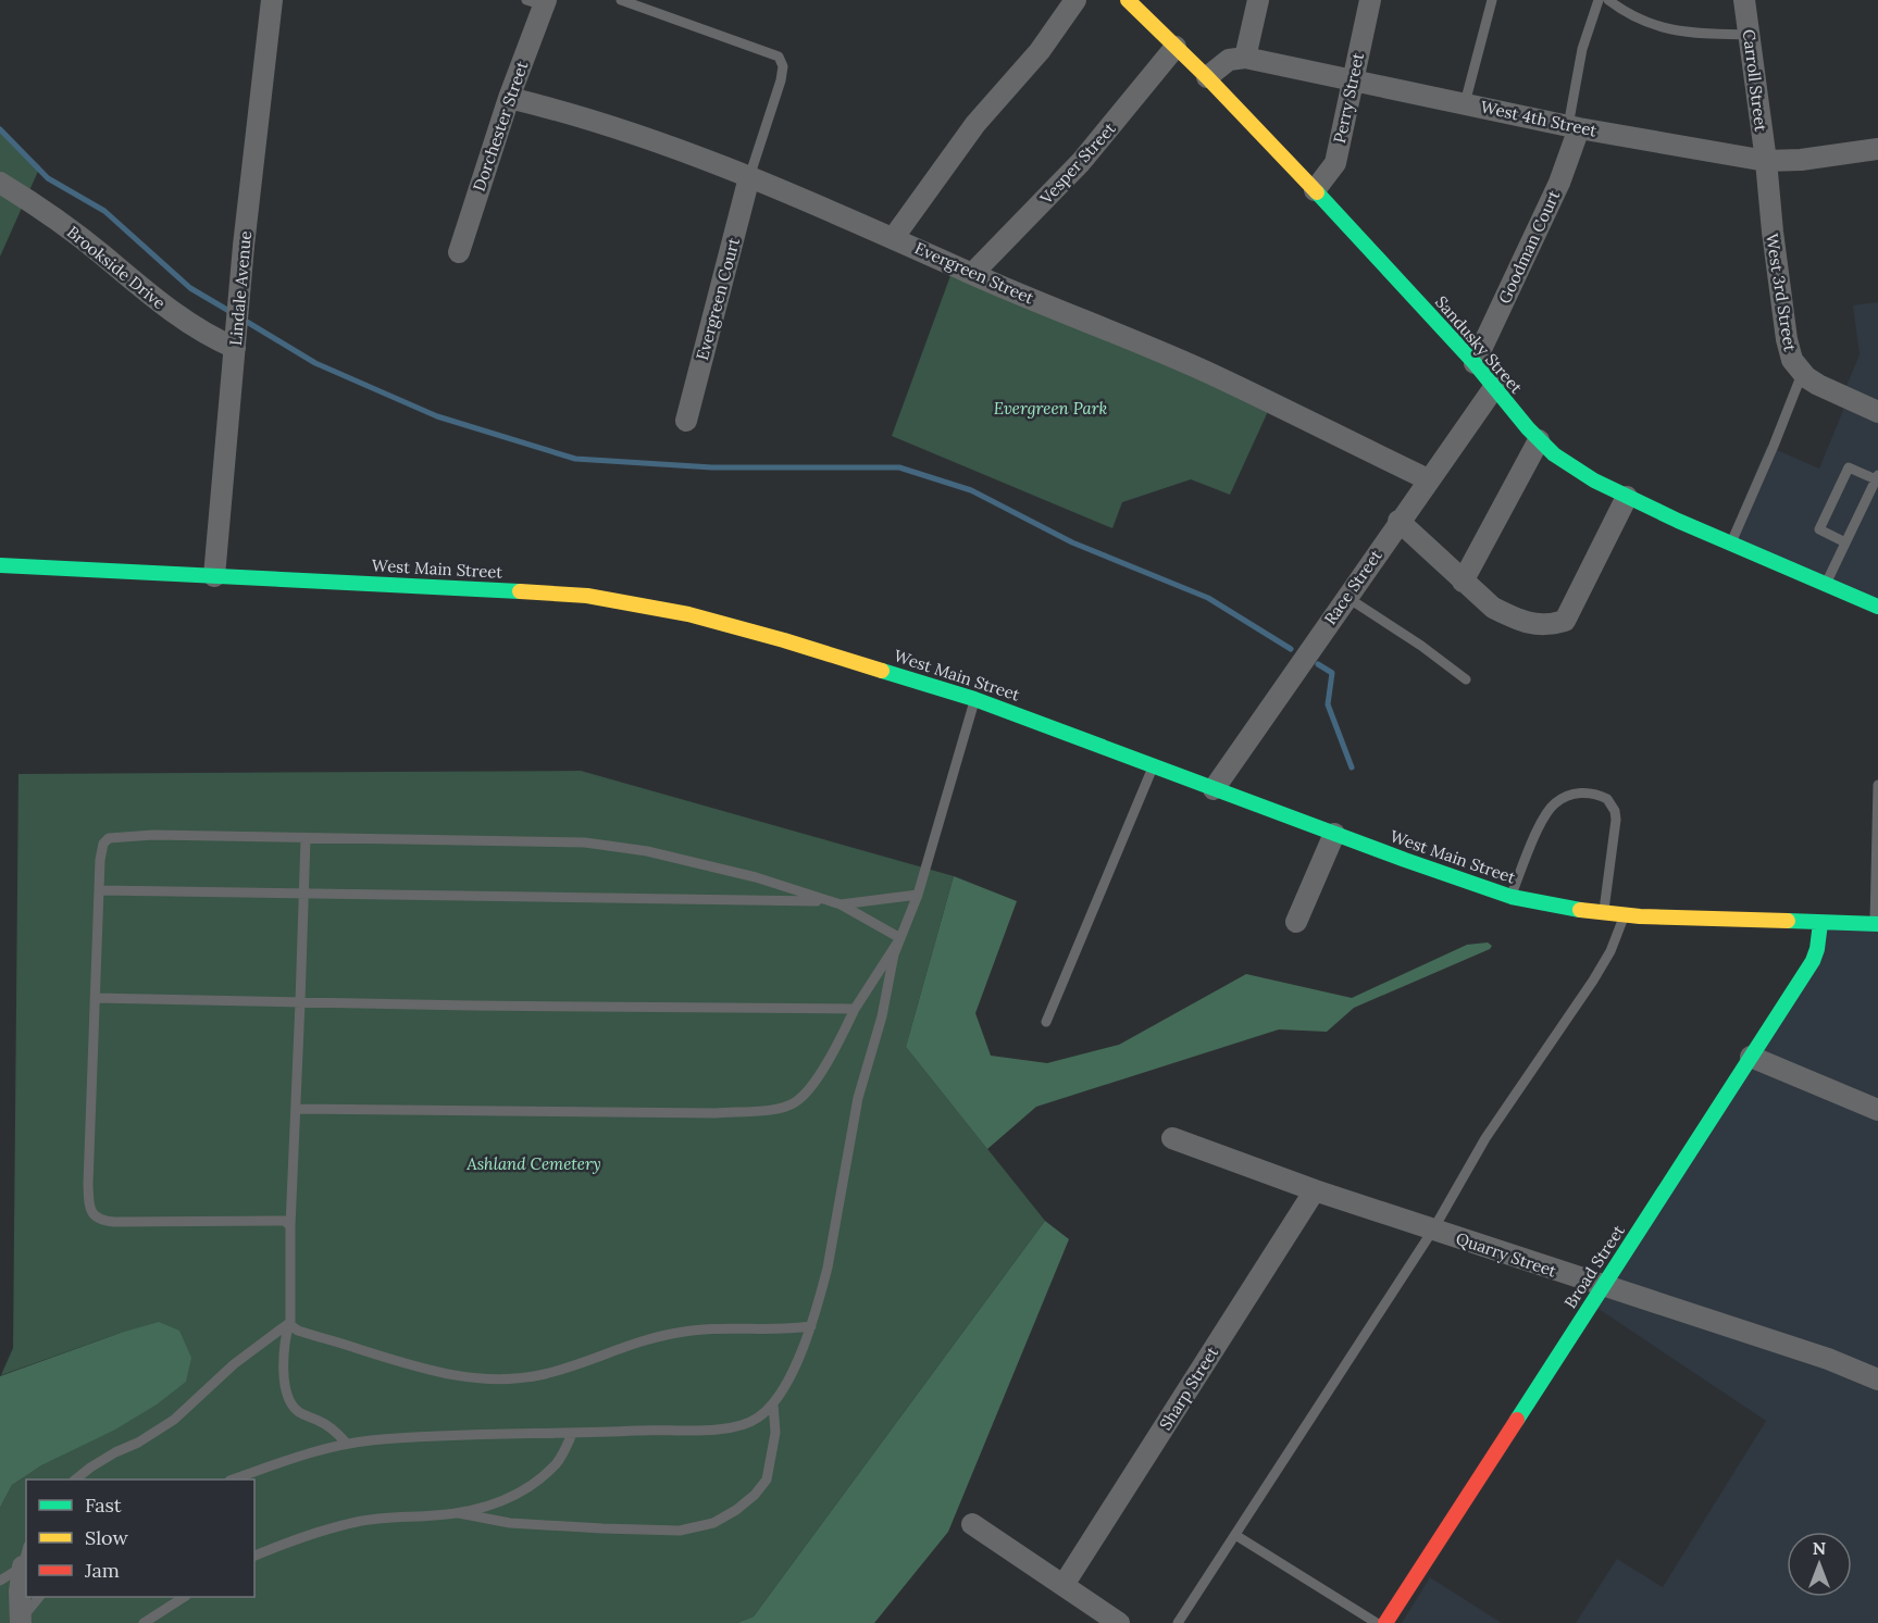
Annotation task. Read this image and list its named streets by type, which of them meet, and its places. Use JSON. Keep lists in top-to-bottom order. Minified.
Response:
{"streets":{"street":["Carroll Street","Perry Street","West 4th Street","Dorchester Street","Vesper Street","Goodman Court","Brookside Drive","Evergreen Street","Lindale Avenue","West 3rd Street","Evergreen Court","Sandusky Street","West Main Street","Race Street","Quarry Street","Broad Street","Sharp Street"]},"crossings":[["Carroll Street","West 4th Street"],["Carroll Street","West 3rd Street"],["Perry Street","West 4th Street"],["Perry Street","Sandusky Street"],["West 4th Street","Goodman Court"],["West 4th Street","West 3rd Street"],["Dorchester Street","Evergreen Street"],["Vesper Street","Evergreen Street"],["Vesper Street","Sandusky Street"],["Goodman Court","Sandusky Street"],["Brookside Drive","Lindale Avenue"],["Evergreen Street","Evergreen Court"],["Evergreen Street","Race Street"],["Lindale Avenue","West Main Street"],["Sandusky Street","Race Street"],["West Main Street","Race Street"],["West Main Street","Broad Street"],["Quarry Street","Broad Street"],["Quarry Street","Sharp Street"]],"parks":["Evergreen Park","Ashland Cemetery"],"legend":["Fast","Slow","Jam"],"north":"top"}
